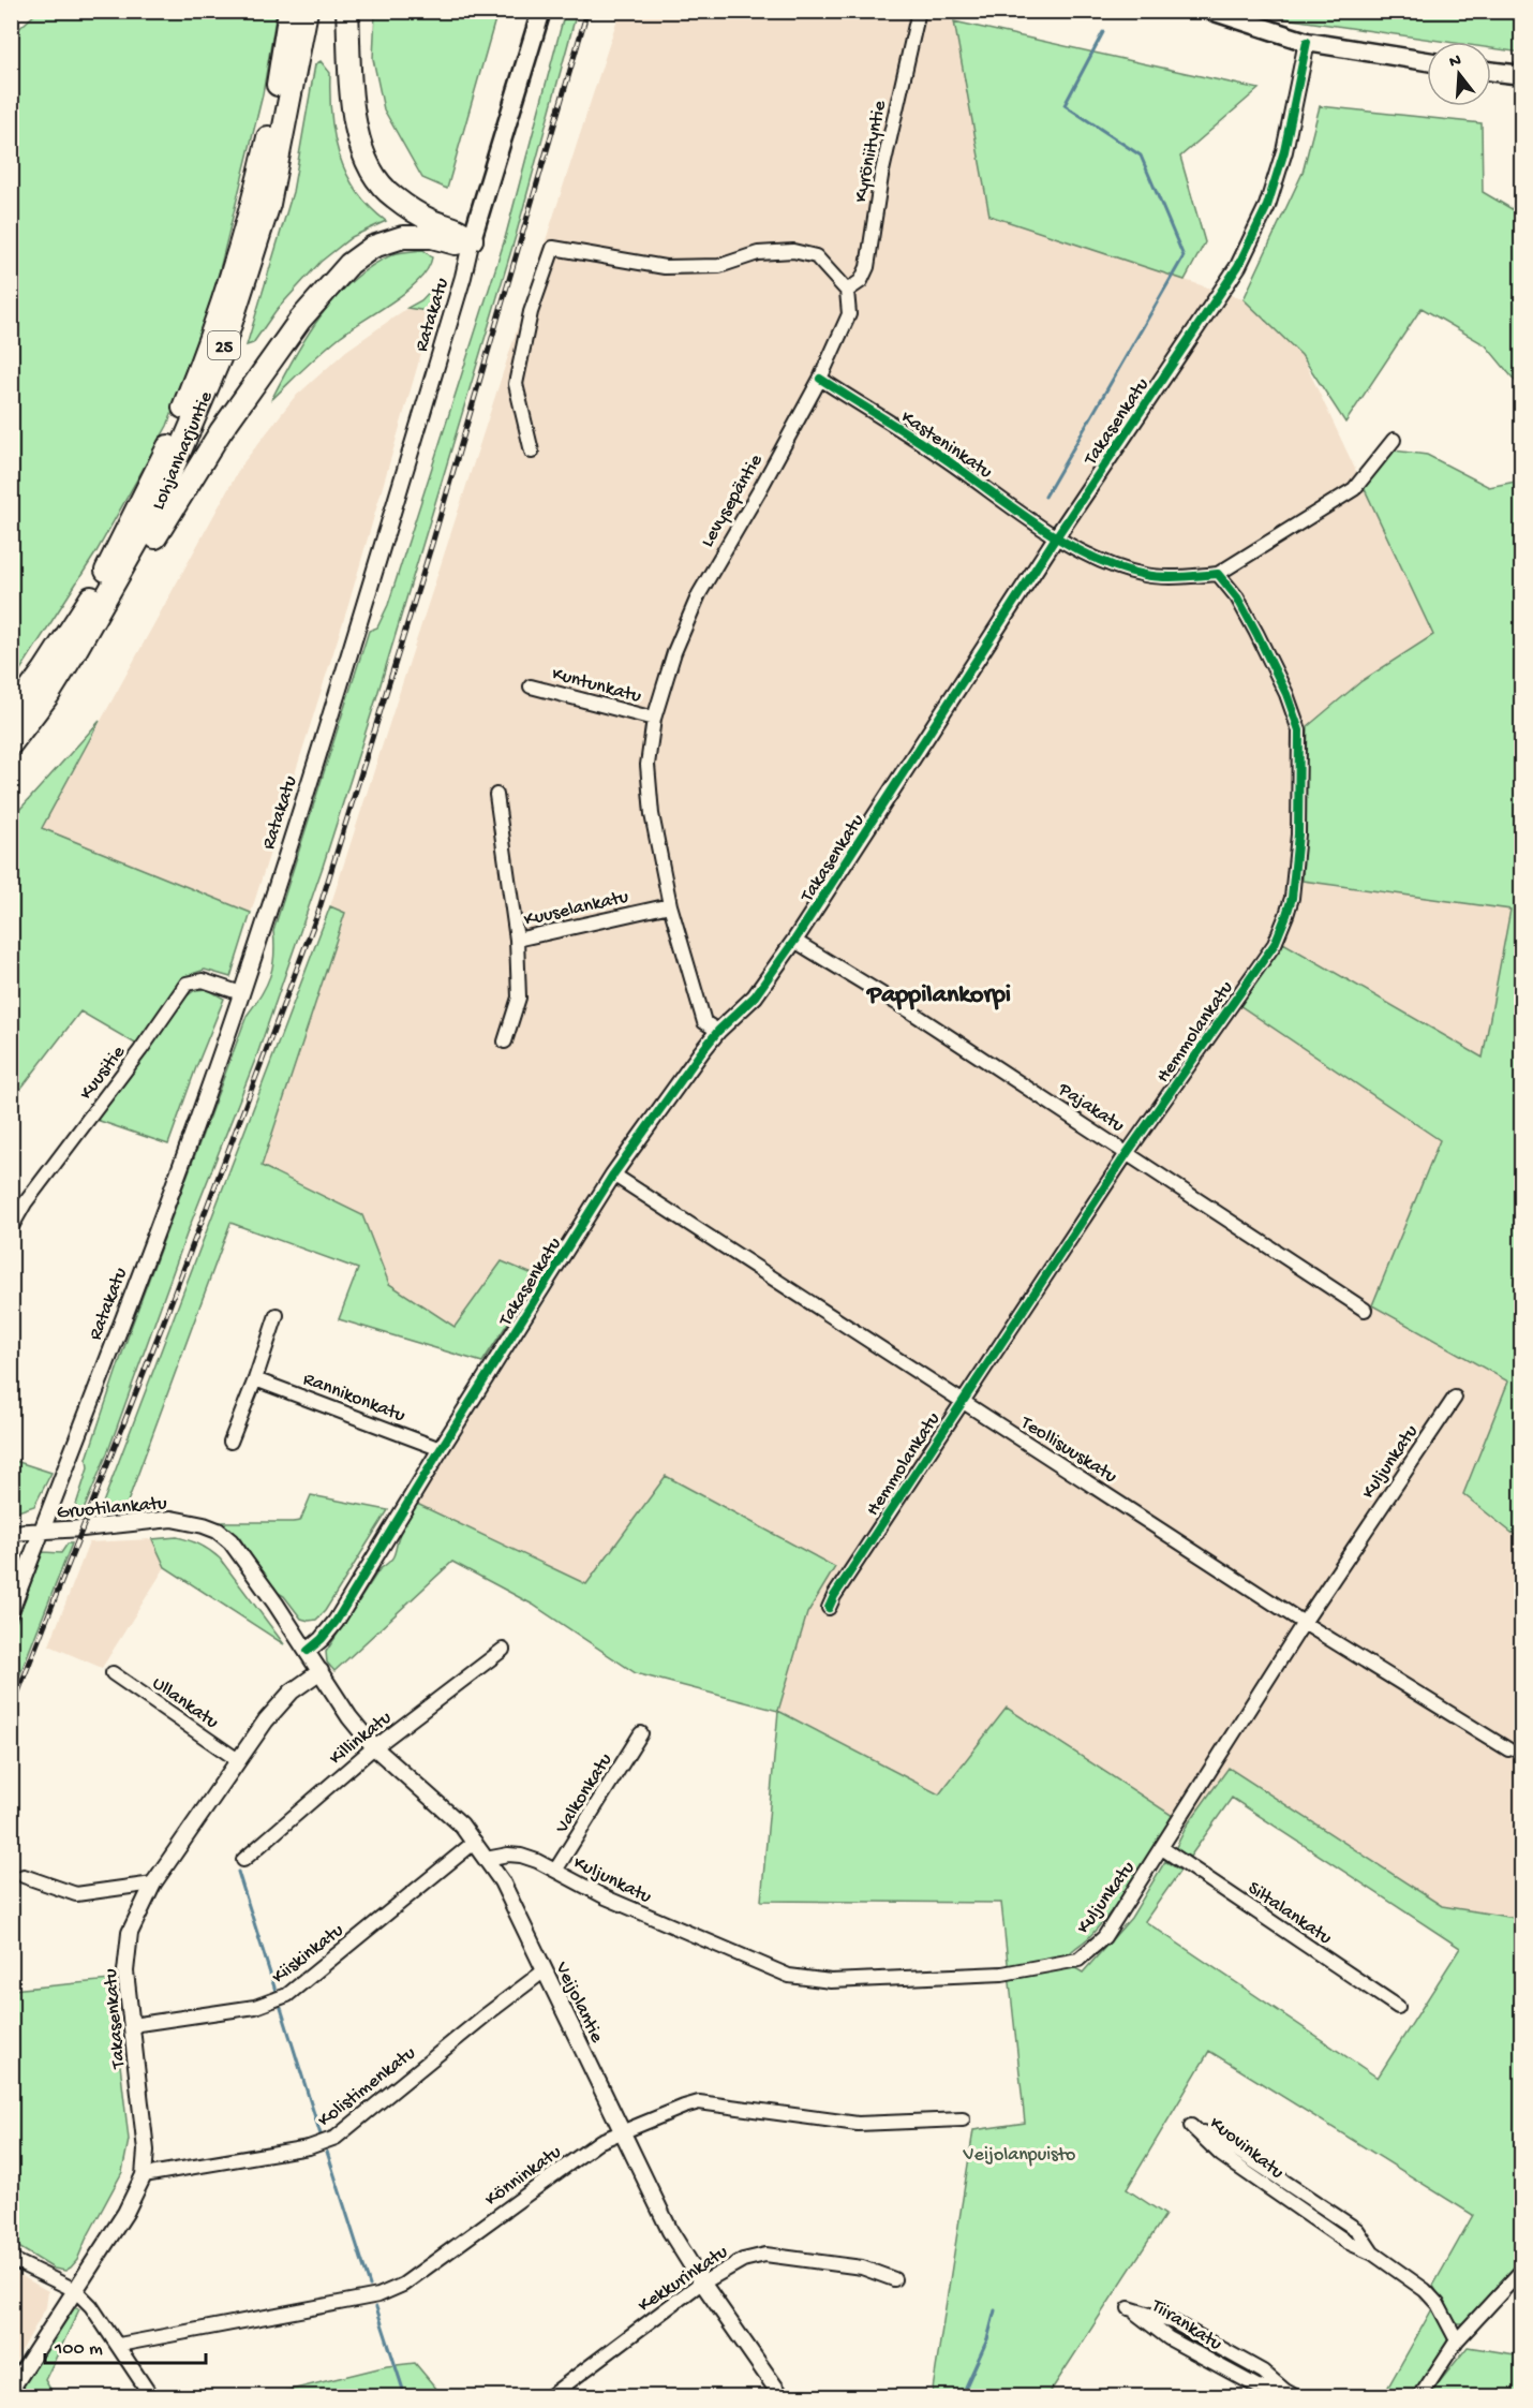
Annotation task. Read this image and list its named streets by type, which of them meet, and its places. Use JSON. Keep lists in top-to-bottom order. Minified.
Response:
{"streets":{"highway":["25","Lohjanharjuntie"],"main road":["Ratakatu"],"street":["Kyröniityntie","Takasenkatu","Kasteninkatu","Levysepäntie","Kuntunkatu","Kuuselankatu","Hemmolankatu","Kuusitie","Pajakatu","Rannikonkatu","Teollisuuskatu","Kuljunkatu","Gruotilankatu","Ullankatu","Killinkatu","Valkonkatu","Siltalankatu","Kiiskinkatu","Veijolantie","Kolistimenkatu","Kuovinkatu","Könninkatu","Kekkurinkatu","Tiirankatu"]},"crossings":[["Kyröniityntie","Levysepäntie"],["Ratakatu","Kuusitie"],["Ratakatu","Gruotilankatu"],["Takasenkatu","Kasteninkatu"],["Takasenkatu","Levysepäntie"],["Takasenkatu","Pajakatu"],["Takasenkatu","Rannikonkatu"],["Takasenkatu","Teollisuuskatu"],["Takasenkatu","Gruotilankatu"],["Takasenkatu","Ullankatu"],["Takasenkatu","Kiiskinkatu"],["Takasenkatu","Veijolantie"],["Takasenkatu","Kolistimenkatu"],["Kasteninkatu","Levysepäntie"],["Levysepäntie","Kuntunkatu"],["Levysepäntie","Kuuselankatu"],["Hemmolankatu","Pajakatu"],["Hemmolankatu","Teollisuuskatu"],["Teollisuuskatu","Kuljunkatu"],["Kuljunkatu","Valkonkatu"],["Kuljunkatu","Siltalankatu"],["Kuljunkatu","Veijolantie"],["Gruotilankatu","Veijolantie"],["Killinkatu","Veijolantie"],["Kiiskinkatu","Veijolantie"],["Veijolantie","Kolistimenkatu"],["Veijolantie","Könninkatu"],["Veijolantie","Kekkurinkatu"]],"districts":["Pappilankorpi"],"parks":["Veijolanpuisto"],"scale_bar":"100 m","north":"top"}
